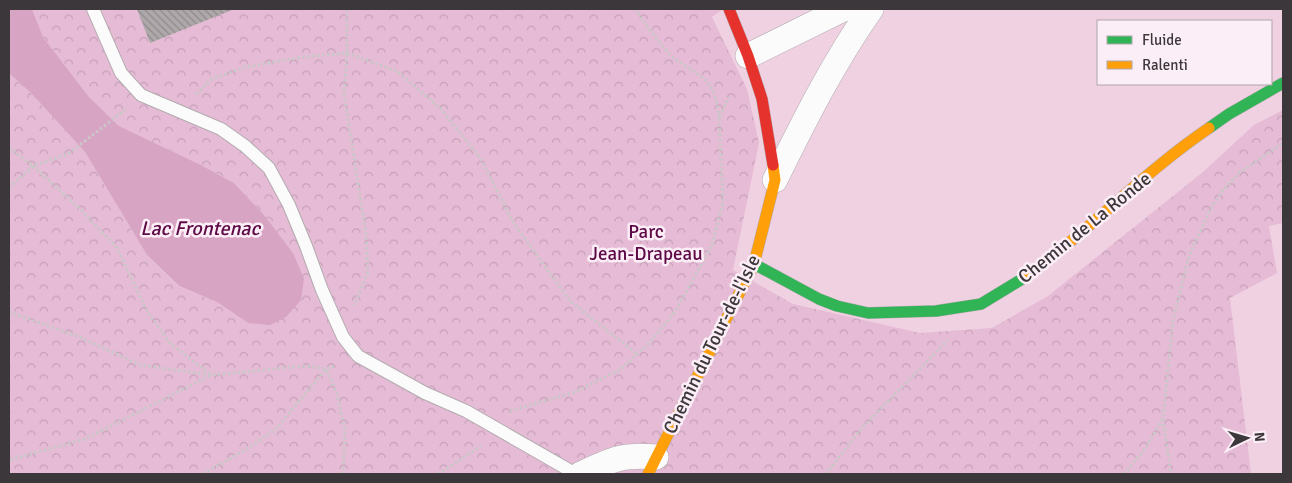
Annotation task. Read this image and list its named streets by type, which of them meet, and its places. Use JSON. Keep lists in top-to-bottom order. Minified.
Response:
{"streets":{"street":["Chemin de La Ronde","Chemin du Tour-de-l'Isle"]},"crossings":[["Chemin de La Ronde","Chemin du Tour-de-l'Isle"]],"water":["Lac Frontenac"],"parks":["Parc Jean-Drapeau"],"legend":["Fluide","Ralenti"],"north":"right"}
